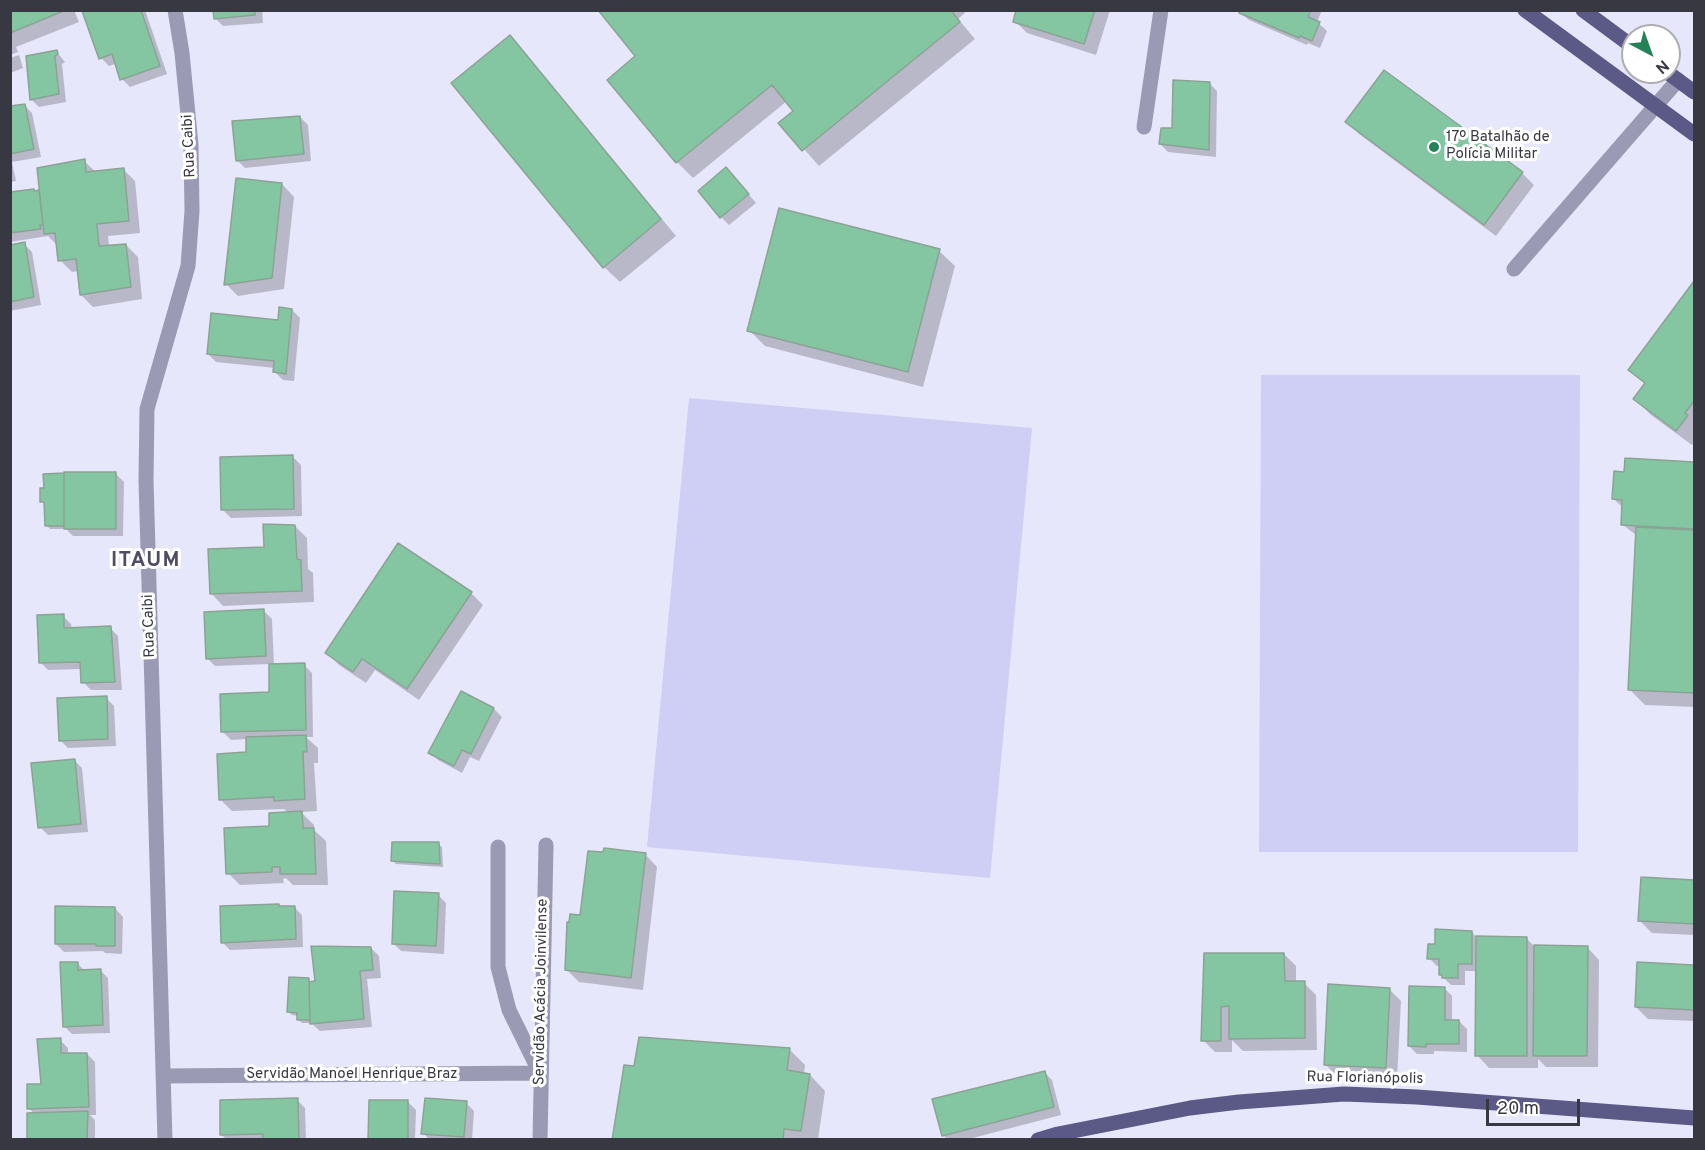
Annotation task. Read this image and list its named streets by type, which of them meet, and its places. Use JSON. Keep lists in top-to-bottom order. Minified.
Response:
{"streets":{"main road":["Rua Florianópolis"],"street":["Rua Caibi","Servidão Acácia Joinvilense","Servidão Manoel Henrique Braz"]},"crossings":[["Rua Caibi","Servidão Manoel Henrique Braz"],["Servidão Acácia Joinvilense","Servidão Manoel Henrique Braz"]],"districts":["ITAUM"],"places":["17º Batalhão de Polícia Militar"],"scale_bar":"20 m","north":"bottom right"}
